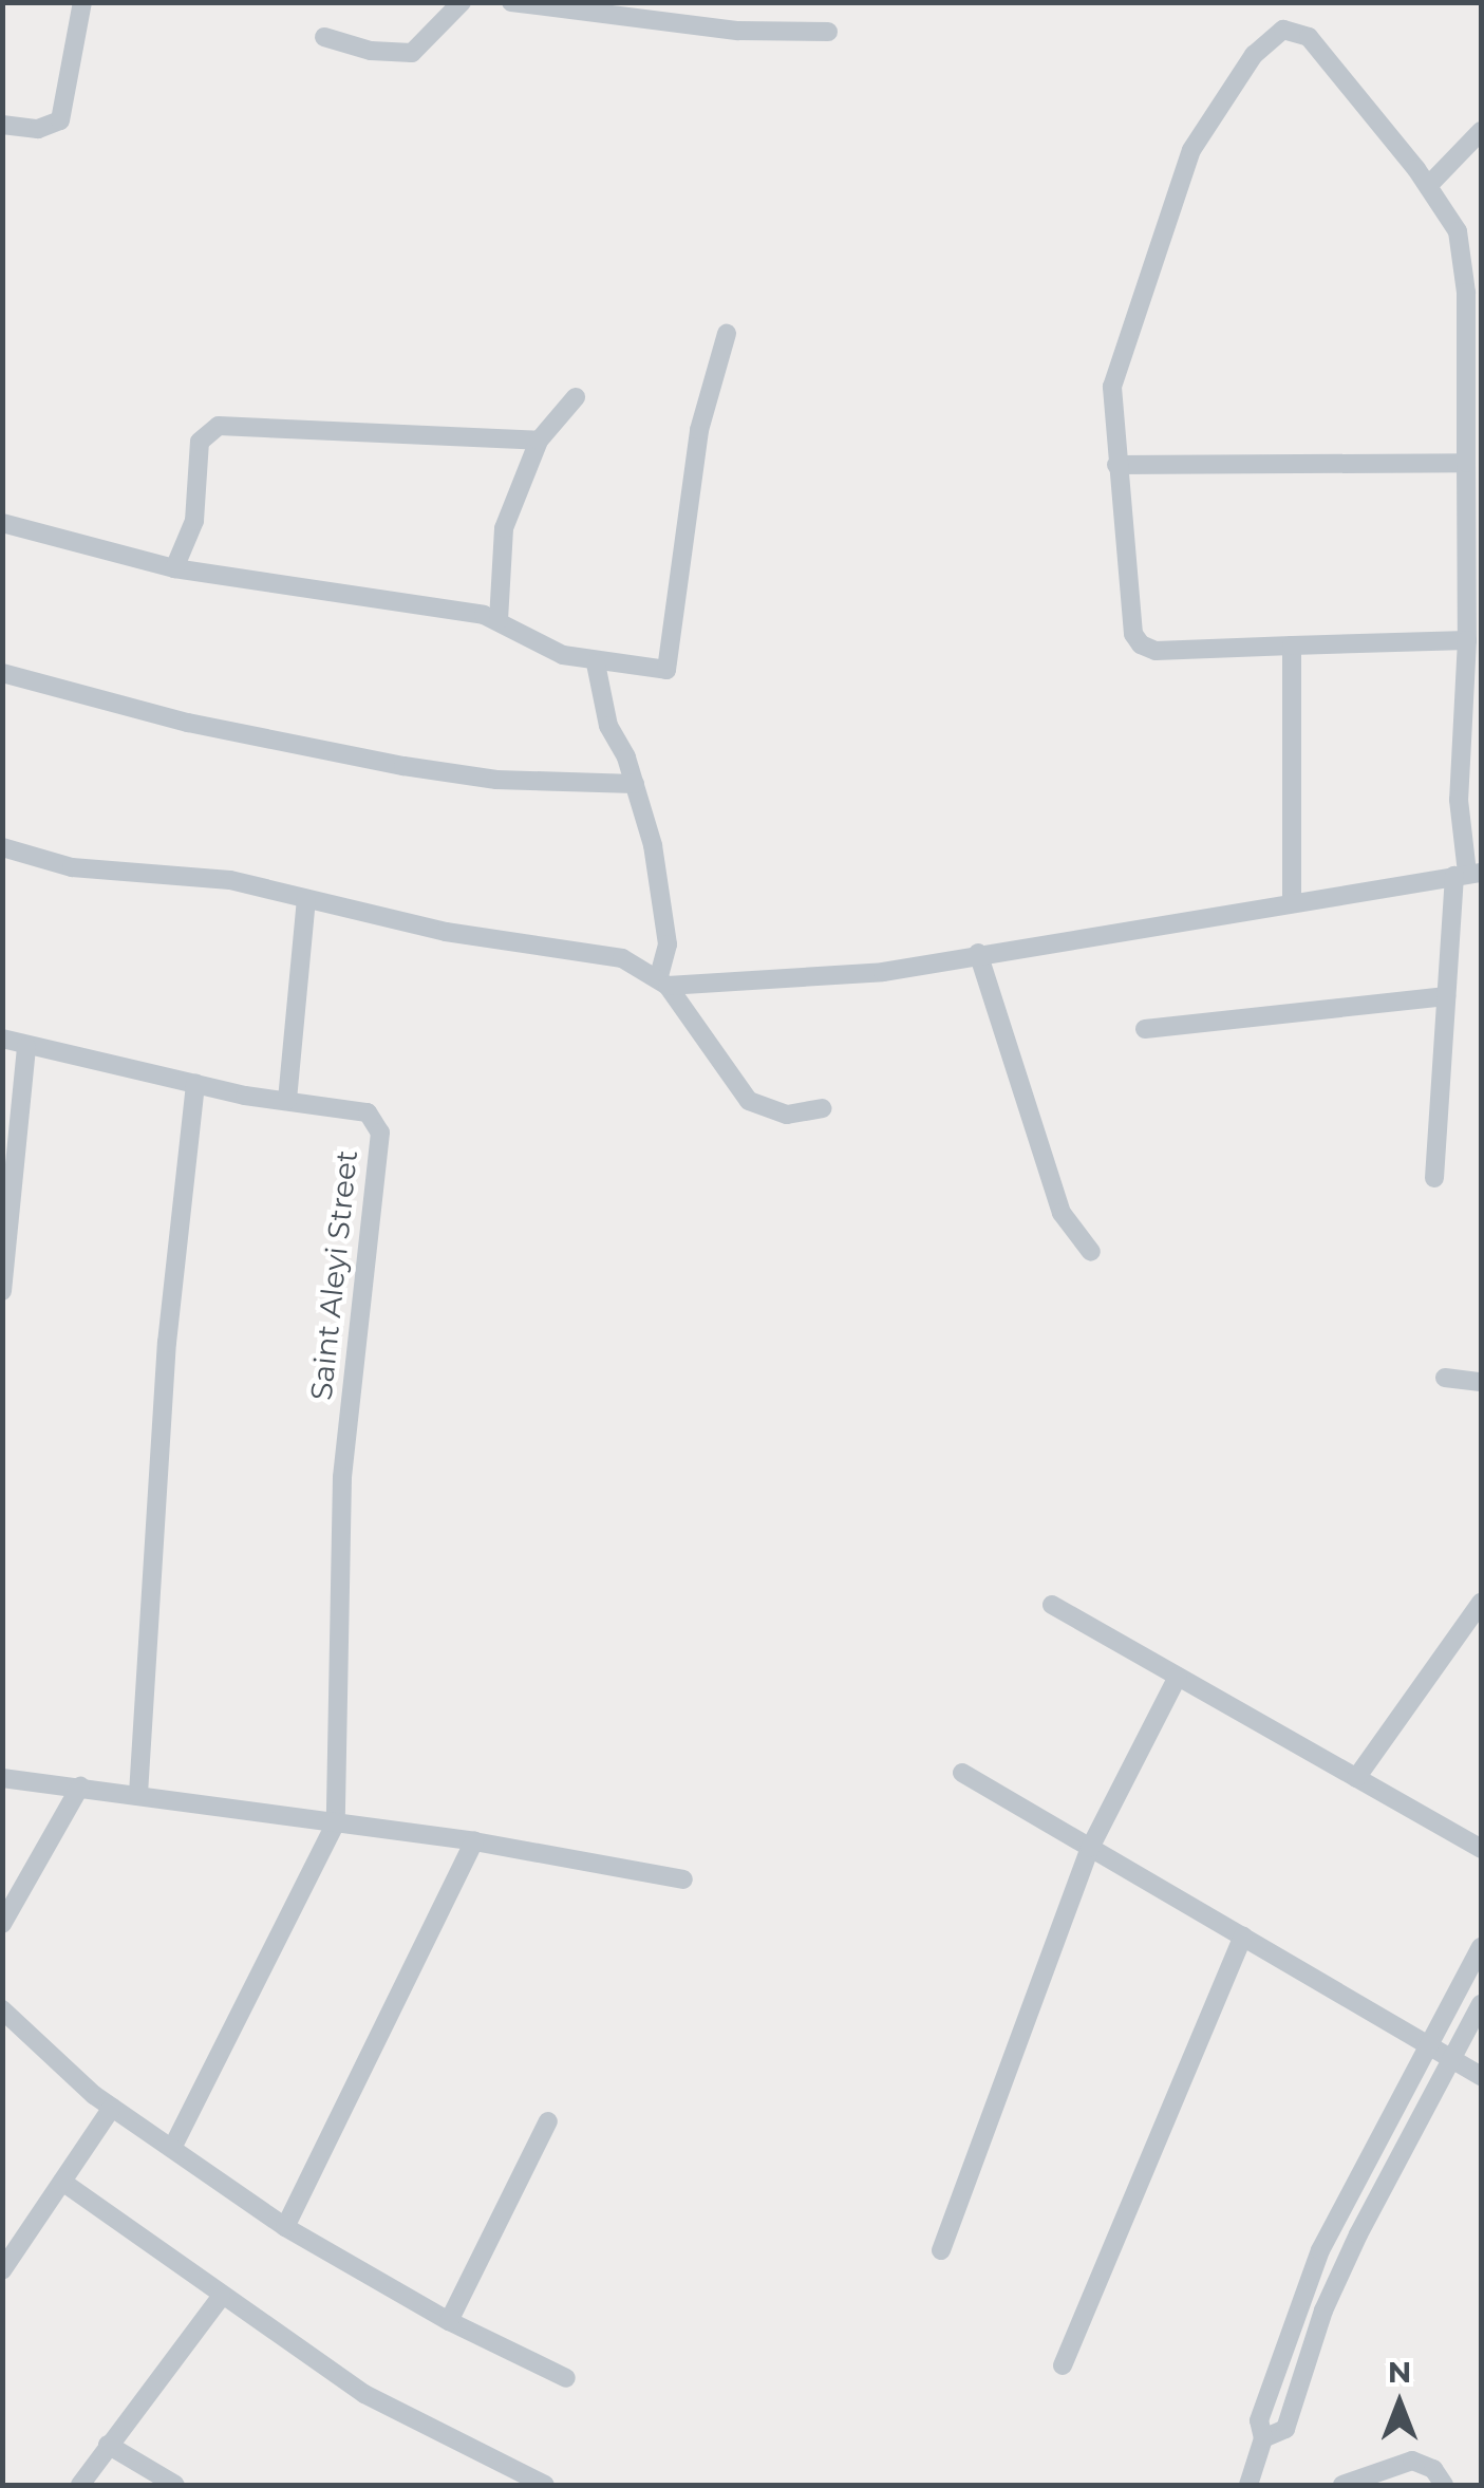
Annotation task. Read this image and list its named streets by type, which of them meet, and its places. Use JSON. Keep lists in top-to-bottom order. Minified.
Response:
{"streets":{"street":["Saint Aleyi Street"]},"north":"top"}
